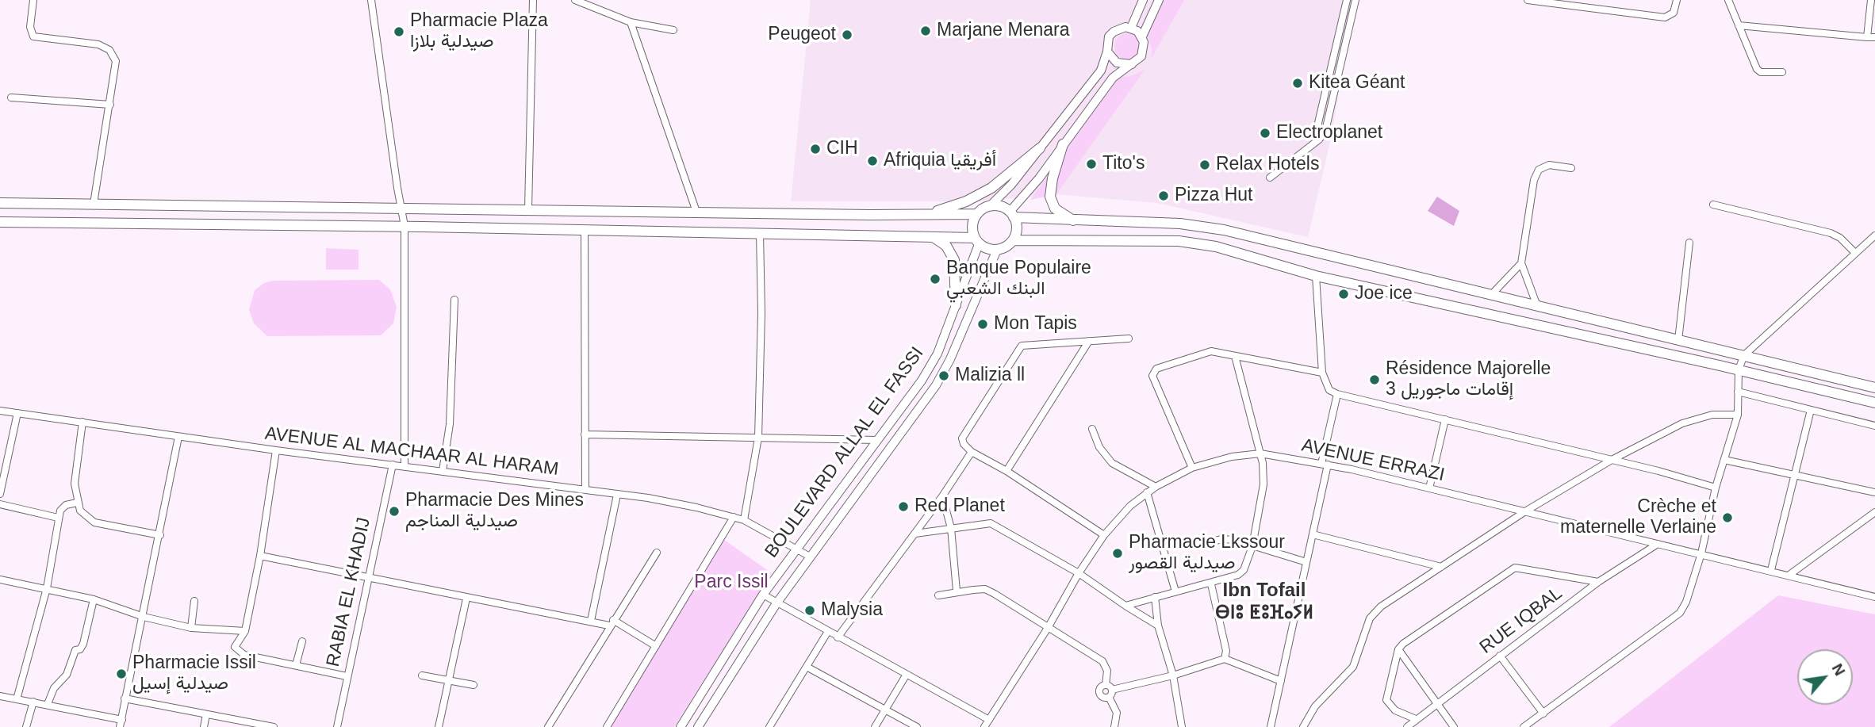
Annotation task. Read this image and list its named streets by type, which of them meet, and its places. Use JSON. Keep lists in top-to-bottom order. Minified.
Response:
{"streets":{"main road":["BOULEVARD ALLAL EL FASSI"],"street":["AVENUE AL MACHAAR AL HARAM","AVENUE ERRAZI","RABIA EL KHADIJ","RUE IQBAL"]},"crossings":[["AVENUE AL MACHAAR AL HARAM","BOULEVARD ALLAL EL FASSI"],["AVENUE AL MACHAAR AL HARAM","RABIA EL KHADIJ"],["AVENUE ERRAZI","RUE IQBAL"]],"districts":["Ibn Tofail ⴱⵏⵓ ⵟⵓⴼⴰⵢⵍ"],"parks":["Parc Issil"],"places":["Marjane Menara","Pharmacie Plaza صيدلية بلازا","Peugeot","Kitea Géant","Electroplanet","CIH","Afriquia أفريقيا","Tito's","Relax Hotels","Pizza Hut","Banque Populaire البنك الشعبي","Joe ice","Mon Tapis","Malizia ll","Résidence Majorelle إقامات ماجوريل 3","Red Planet","Pharmacie Des Mines صيدلية المناجم","Crèche et maternelle Verlaine","Pharmacie Lkssour صيدلية القصور","Malysia","Pharmacie Issil صيدلية إسيل"],"north":"top right"}
